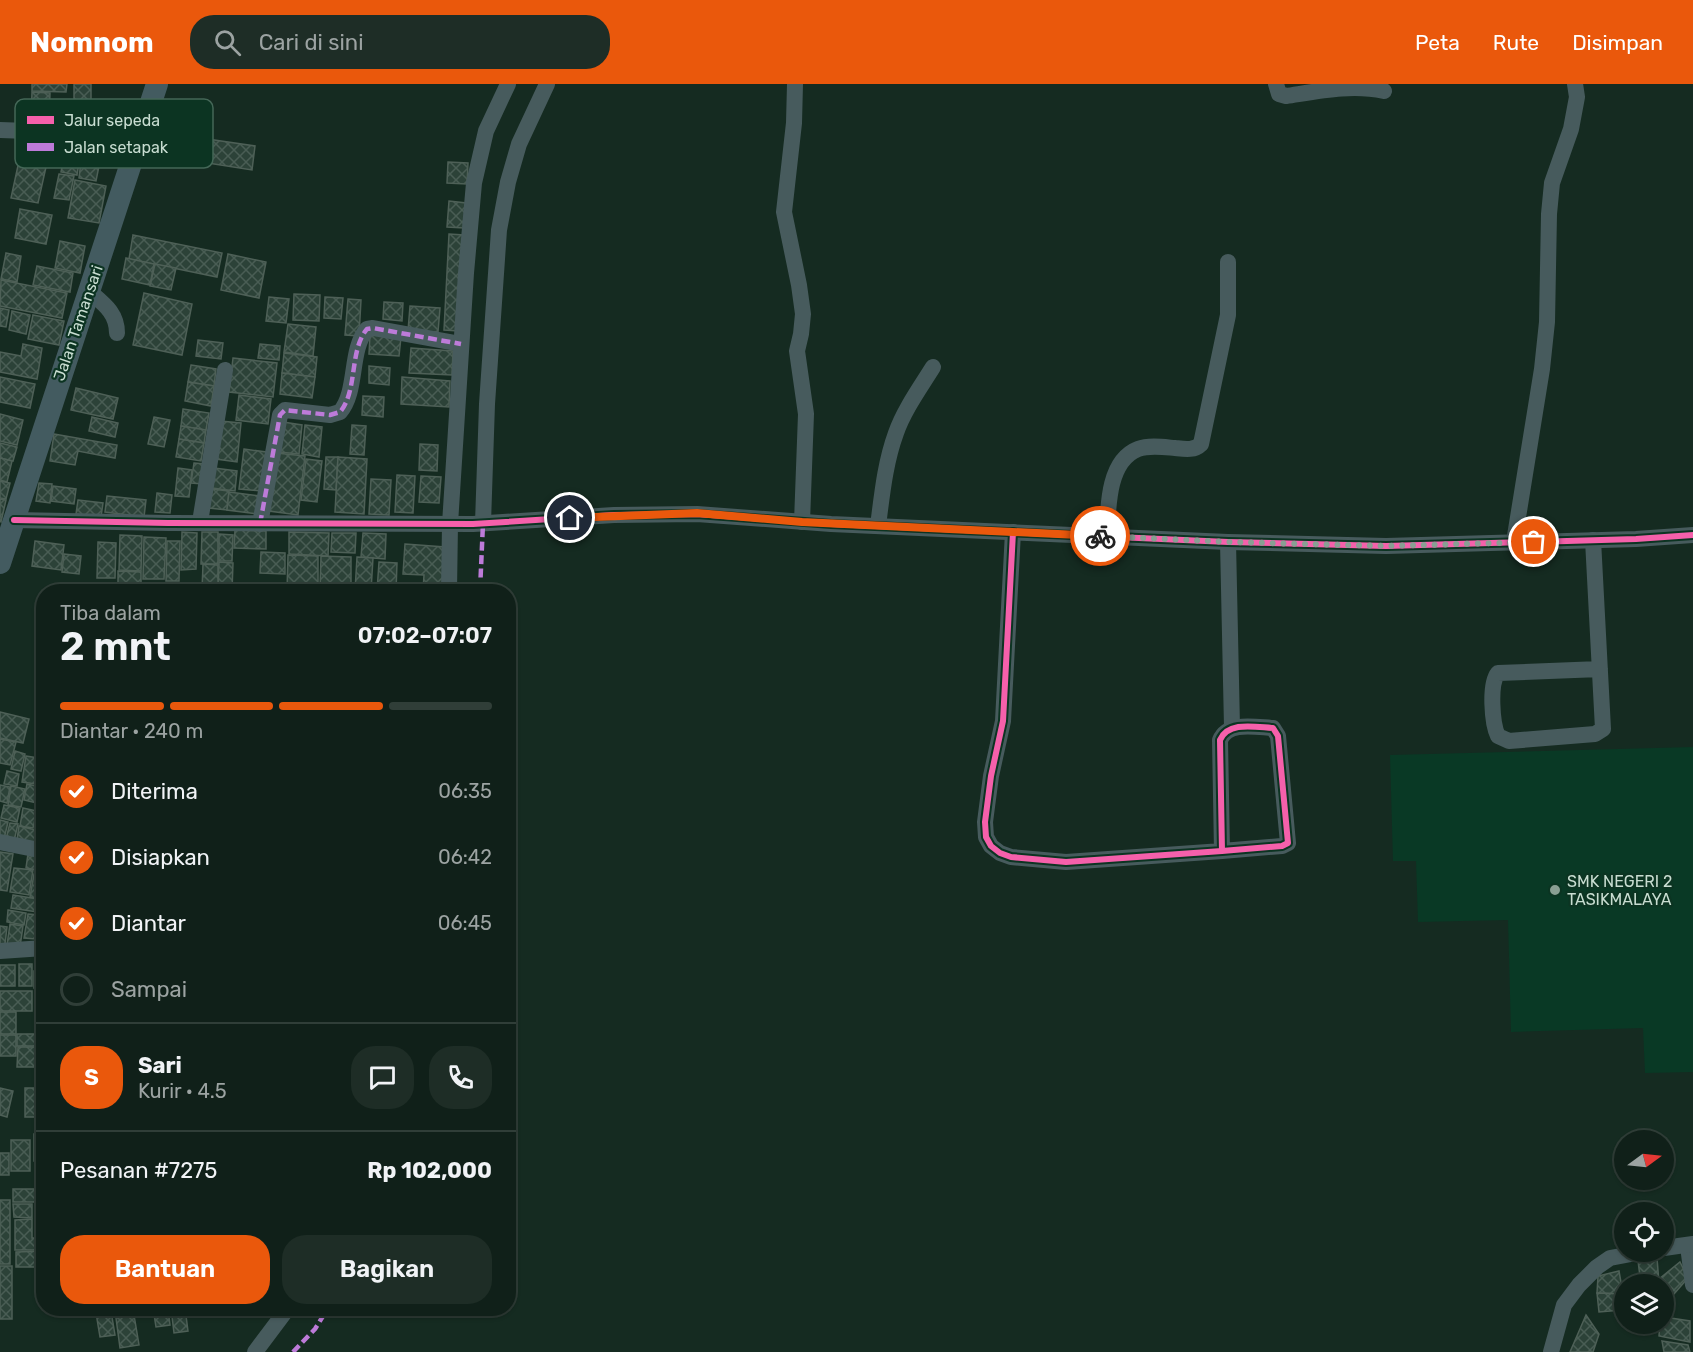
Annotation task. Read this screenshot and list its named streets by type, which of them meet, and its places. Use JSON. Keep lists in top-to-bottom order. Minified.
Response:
{"streets":{"main road":["Jalan Tamansari"]},"places":["SMK NEGERI 2 TASIKMALAYA"],"legend":["Jalur sepeda","Jalan setapak"],"north":"right","page":{"header":"Nomnom","search":"Cari di sini","nav":["Peta","Rute","Disimpan"],"heading":["2 mnt","Tiba dalam","07:02–07:07"],"panel":["Sari","Kurir · 4.5","Pesanan #7275","Rp 102,000"],"bar":"Diantar · 240 m","list":[["Diterima","06:35"],["Disiapkan","06:42"],["Diantar","06:45"],"Sampai"],"round":"S","buttons":["Bantuan","Bagikan"]}}
